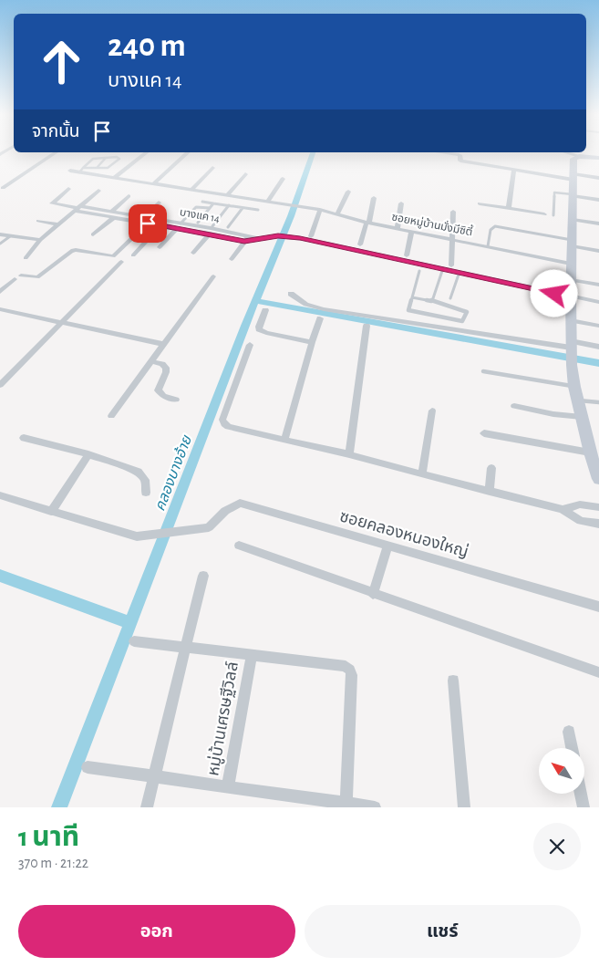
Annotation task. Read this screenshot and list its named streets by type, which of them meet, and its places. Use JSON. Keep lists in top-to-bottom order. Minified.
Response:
{"streets":{"street":["บางแค 14","ซอยหมู่บ้านมั่งมีซิตี้","ซอยคลองหนองใหญ่","หมู่บ้านเศรษฐีวิลล์"]},"water":["คลองบางอ้าย"],"north":"top left","page":{"turn":["240 m","บางแค 14"],"then":"จากนั้น","heading":["1 นาที","370 m · 21:22"],"buttons":["ออก","แชร์"]}}
